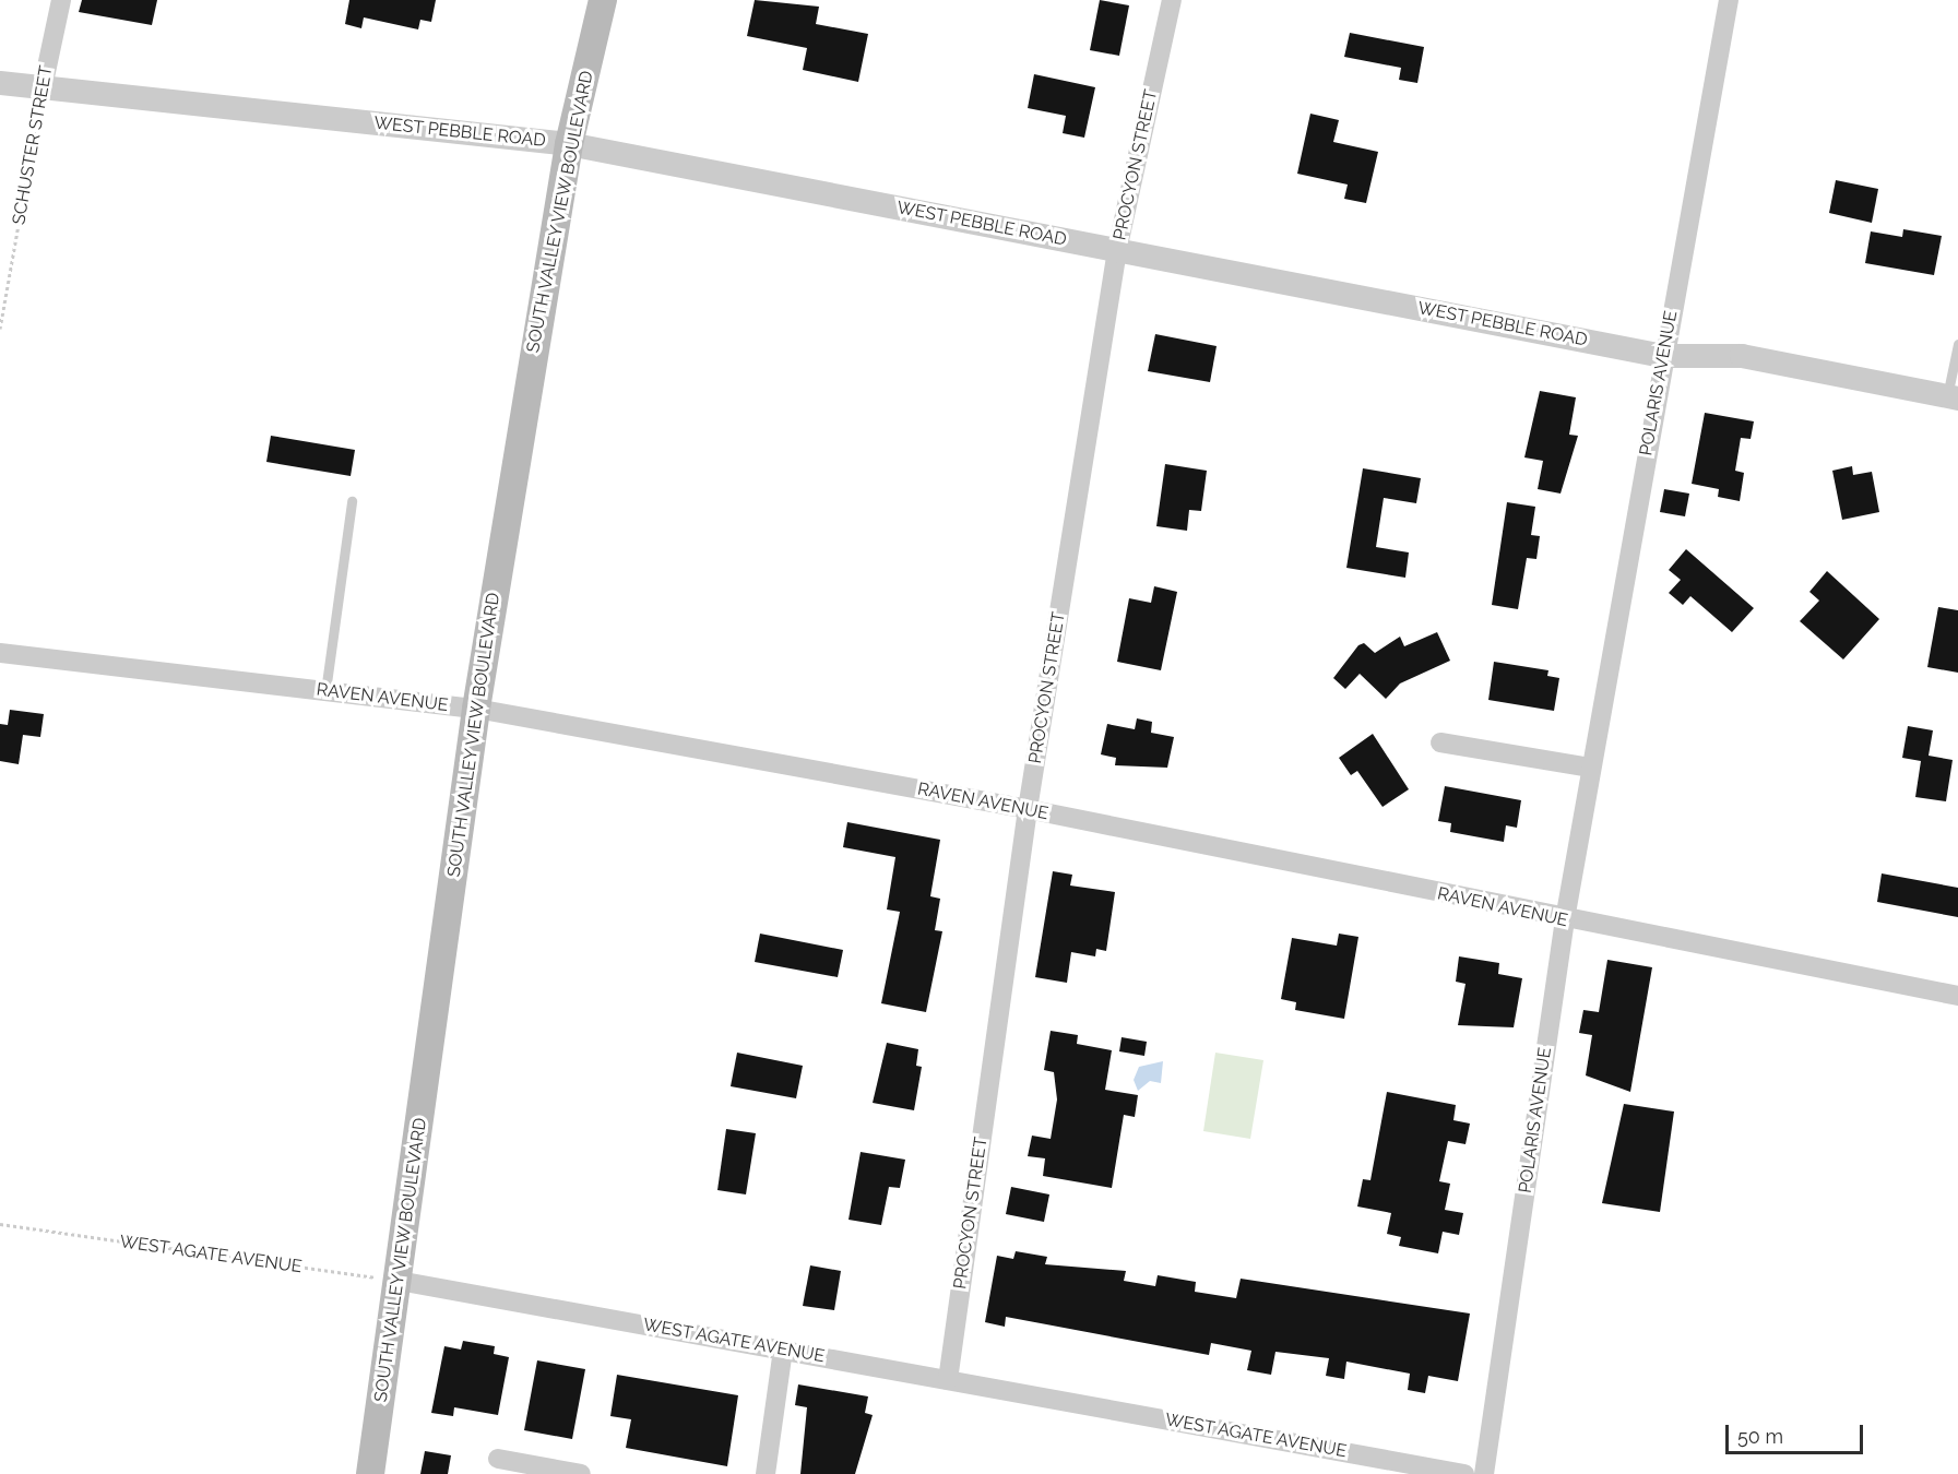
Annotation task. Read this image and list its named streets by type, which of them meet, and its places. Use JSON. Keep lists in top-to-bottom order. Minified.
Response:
{"streets":{"main road":["SOUTH VALLEY VIEW BOULEVARD"],"street":["WEST PEBBLE ROAD","SCHUSTER STREET","PROCYON STREET","POLARIS AVENUE","RAVEN AVENUE","WEST AGATE AVENUE"]},"crossings":[["WEST PEBBLE ROAD","SCHUSTER STREET"],["WEST PEBBLE ROAD","PROCYON STREET"],["WEST PEBBLE ROAD","SOUTH VALLEY VIEW BOULEVARD"],["WEST PEBBLE ROAD","POLARIS AVENUE"],["PROCYON STREET","RAVEN AVENUE"],["PROCYON STREET","WEST AGATE AVENUE"],["SOUTH VALLEY VIEW BOULEVARD","RAVEN AVENUE"],["SOUTH VALLEY VIEW BOULEVARD","WEST AGATE AVENUE"],["POLARIS AVENUE","RAVEN AVENUE"]],"scale_bar":"50 m"}
